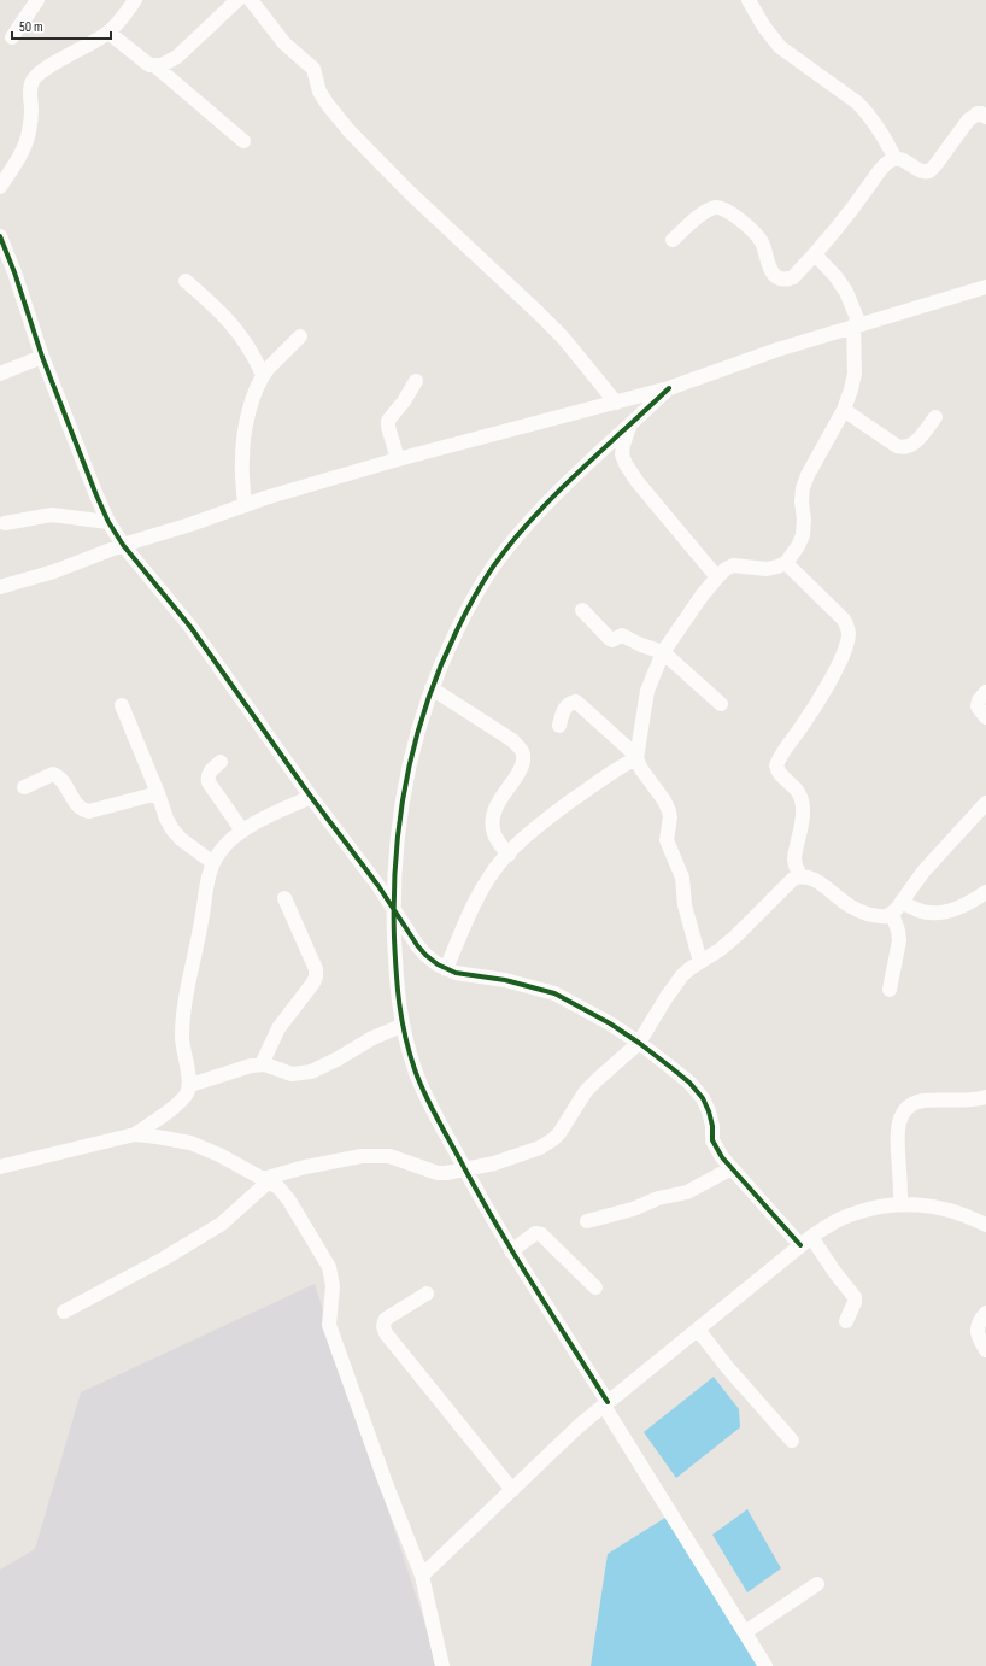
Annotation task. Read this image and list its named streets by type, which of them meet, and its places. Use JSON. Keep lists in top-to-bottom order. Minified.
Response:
{"scale_bar":"50 m"}
